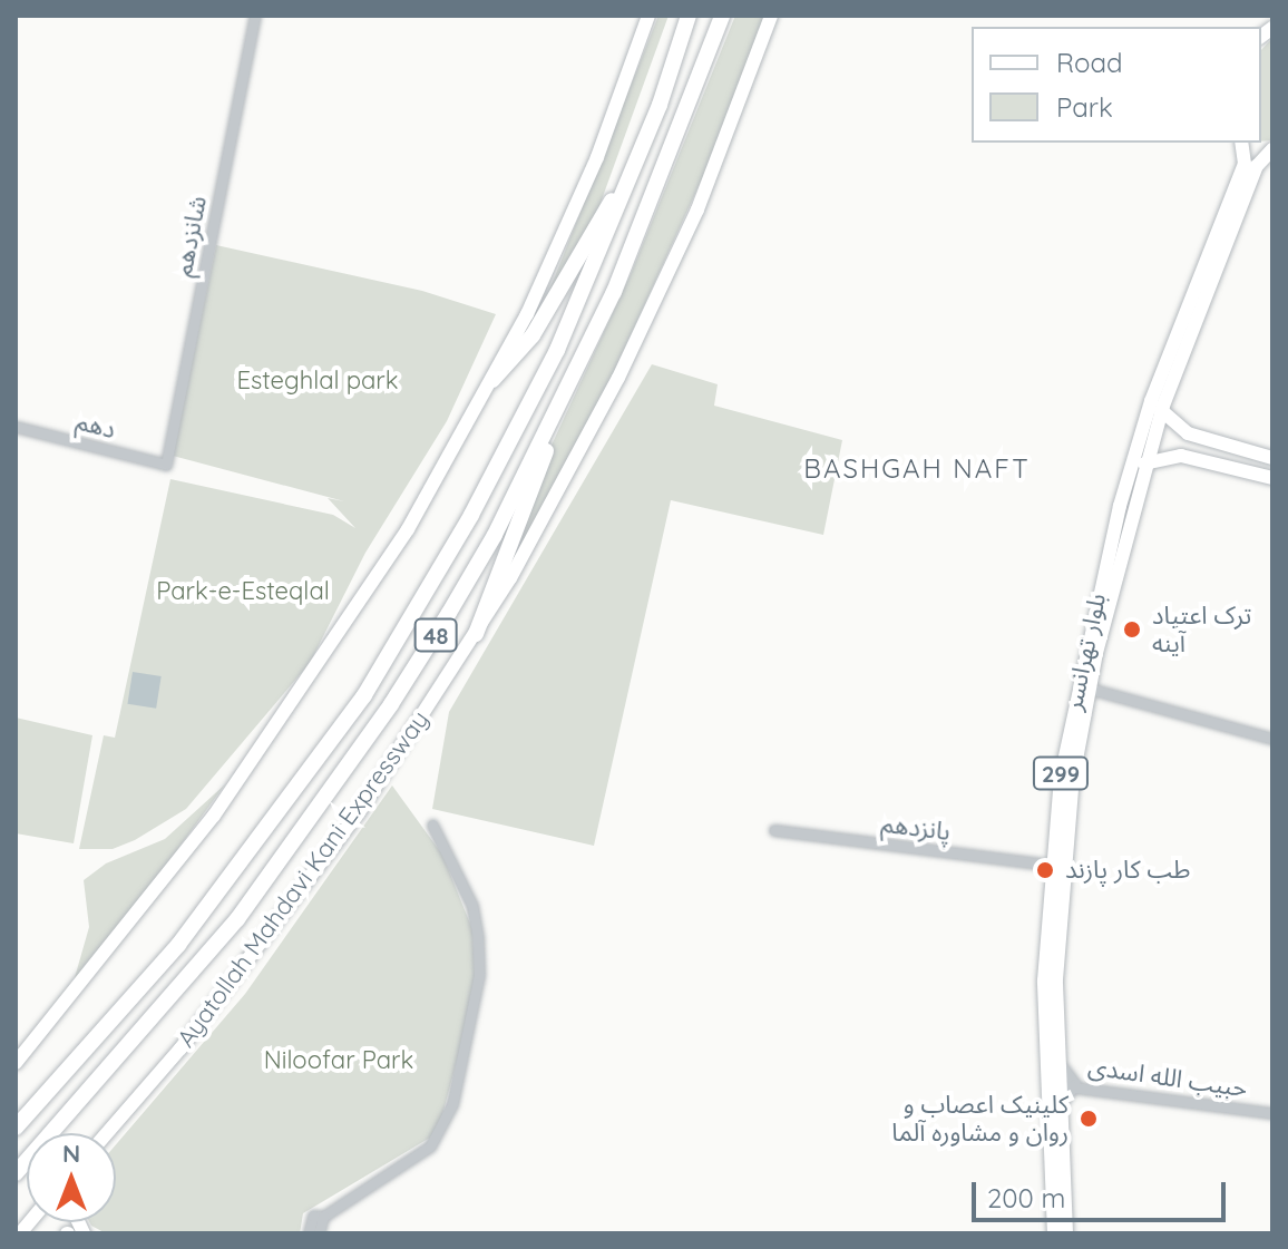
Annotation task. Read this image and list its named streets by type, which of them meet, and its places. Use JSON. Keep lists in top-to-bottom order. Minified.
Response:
{"streets":{"highway":["48","Ayatollah Mahdavi Kani Expressway"],"main road":["بلوار تهرانسر","299"],"street":["شانزدهم","دهم","پانزدهم","حبیب الله اسدی"]},"crossings":[["شانزدهم","دهم"],["بلوار تهرانسر","پانزدهم"],["بلوار تهرانسر","حبیب الله اسدی"]],"districts":["BASHGAH NAFT"],"parks":["Esteghlal park","Park-e-Esteqlal","Niloofar Park"],"places":["ترک اعتیاد آینه","طب کار پازند","کلینیک اعصاب و روان و مشاوره آلما"],"legend":["Road","Park"],"scale_bar":"200 m","north":"top"}
